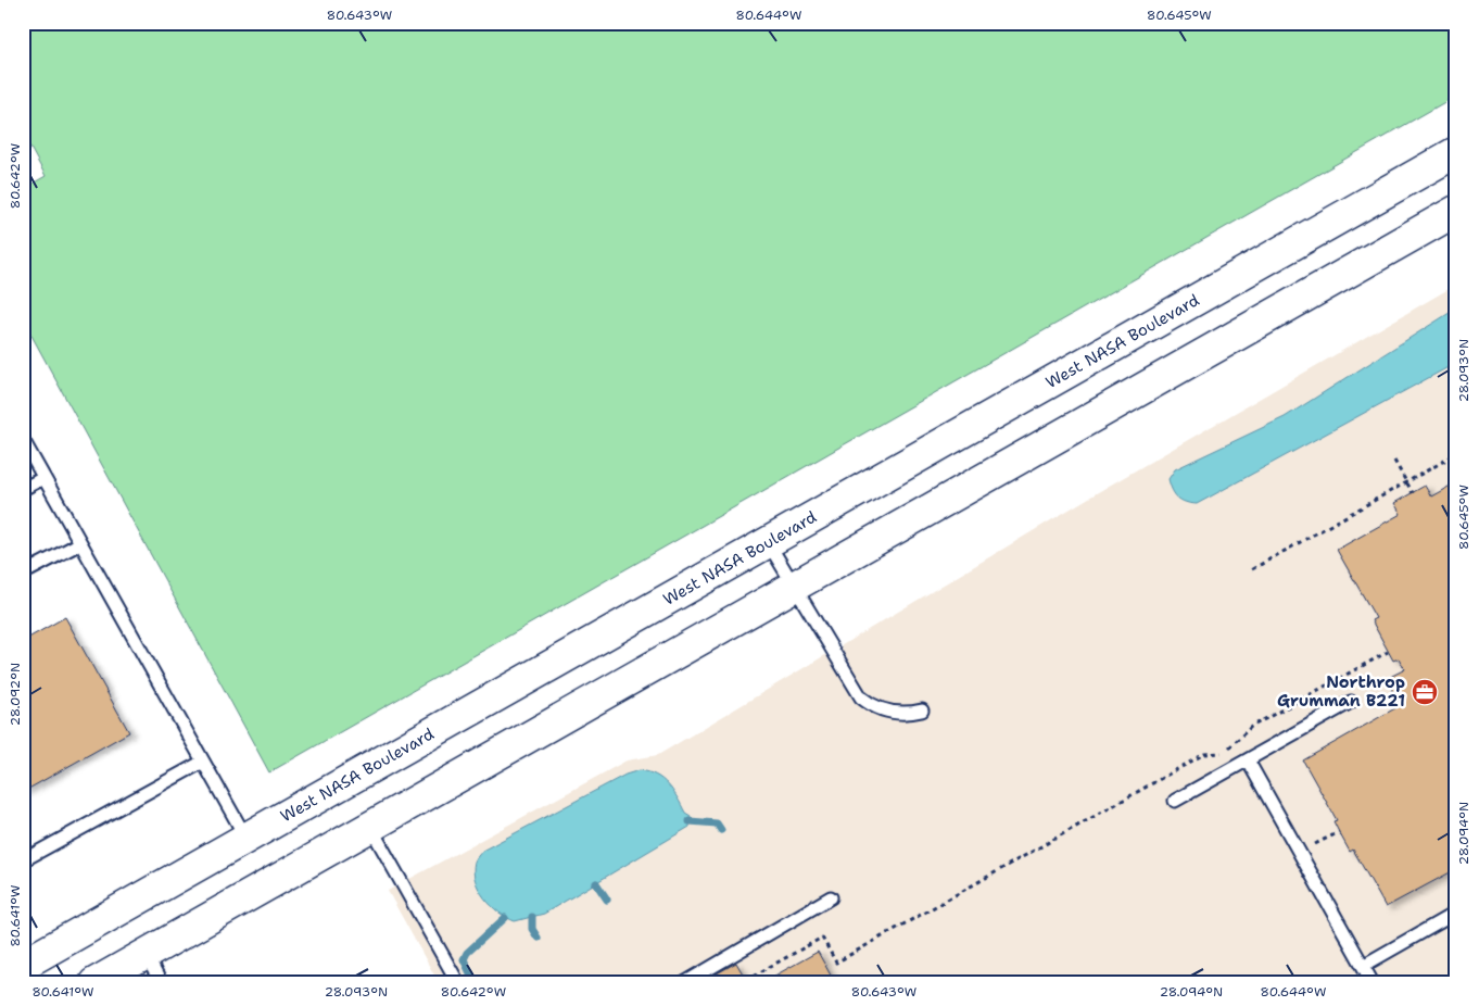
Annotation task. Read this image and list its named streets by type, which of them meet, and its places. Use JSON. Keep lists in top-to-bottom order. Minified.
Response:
{"streets":{"main road":["West NASA Boulevard"]},"places":{"office":["Northrop Grumman B221"]},"coordinates":["80.643°W","80.644°W","80.645°W","80.642°W","28.093°N","28.092°N","28.094°N","80.641°W"]}
